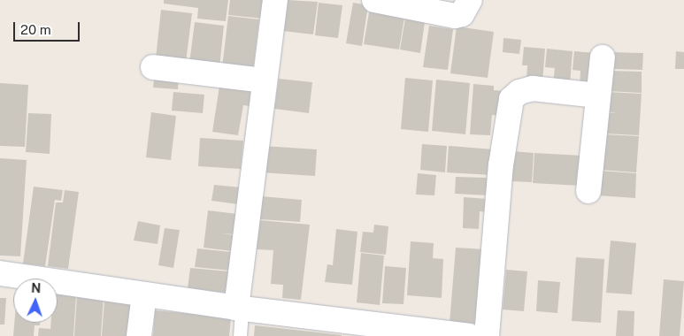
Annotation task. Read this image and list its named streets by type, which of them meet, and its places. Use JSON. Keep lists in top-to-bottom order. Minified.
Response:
{"scale_bar":"20 m","north":"top"}
